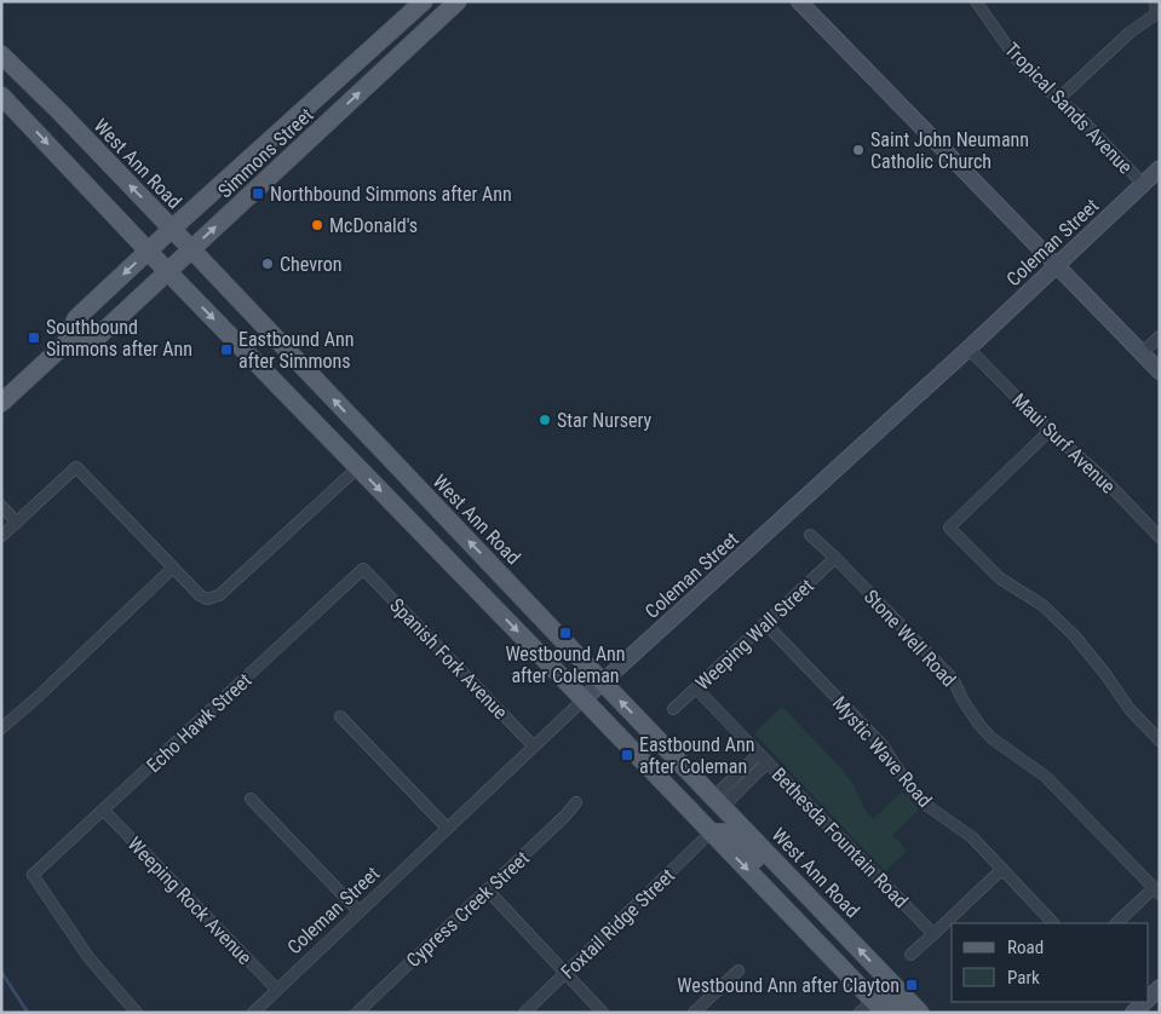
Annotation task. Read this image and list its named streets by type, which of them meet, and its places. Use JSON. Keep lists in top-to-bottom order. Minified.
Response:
{"streets":{"main road":["Simmons Street","West Ann Road"],"street":["Tropical Sands Avenue","Coleman Street","Maui Surf Avenue","Weeping Wall Street","Stone Well Road","Spanish Fork Avenue","Echo Hawk Street","Mystic Wave Road","Bethesda Fountain Road","Weeping Rock Avenue","Cypress Creek Street","Foxtail Ridge Street"]},"crossings":[["Tropical Sands Avenue","Coleman Street"],["Simmons Street","West Ann Road"],["West Ann Road","Coleman Street"],["Coleman Street","Maui Surf Avenue"],["Coleman Street","Spanish Fork Avenue"],["Coleman Street","Weeping Rock Avenue"],["Weeping Wall Street","Stone Well Road"],["Weeping Wall Street","Mystic Wave Road"],["Weeping Wall Street","Bethesda Fountain Road"],["Spanish Fork Avenue","Echo Hawk Street"],["Echo Hawk Street","Weeping Rock Avenue"]],"places":{"other":["Saint John Neumann Catholic Church","McDonald's","Chevron","Star Nursery"],"transit":["Northbound Simmons after Ann","Southbound Simmons after Ann","Eastbound Ann after Simmons","Westbound Ann after Coleman","Eastbound Ann after Coleman","Westbound Ann after Clayton"]},"legend":["Road","Park"]}
